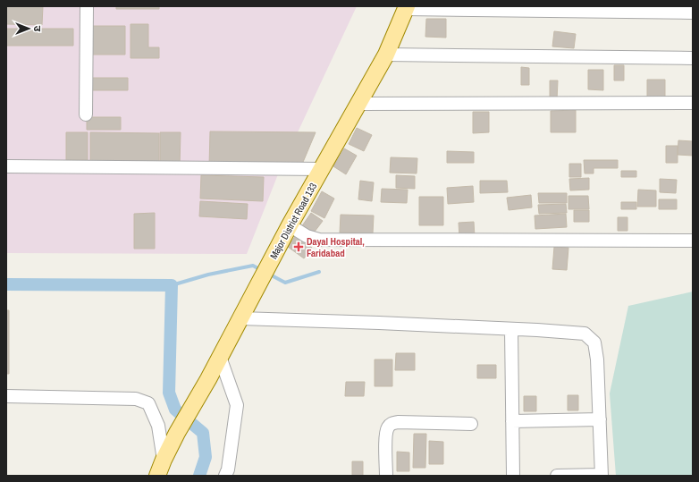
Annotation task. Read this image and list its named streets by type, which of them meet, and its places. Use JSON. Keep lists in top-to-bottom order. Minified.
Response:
{"streets":{"main road":["Major District Road 133"]},"places":{"health":["Dayal Hospital, Faridabad"]},"north":"right"}
